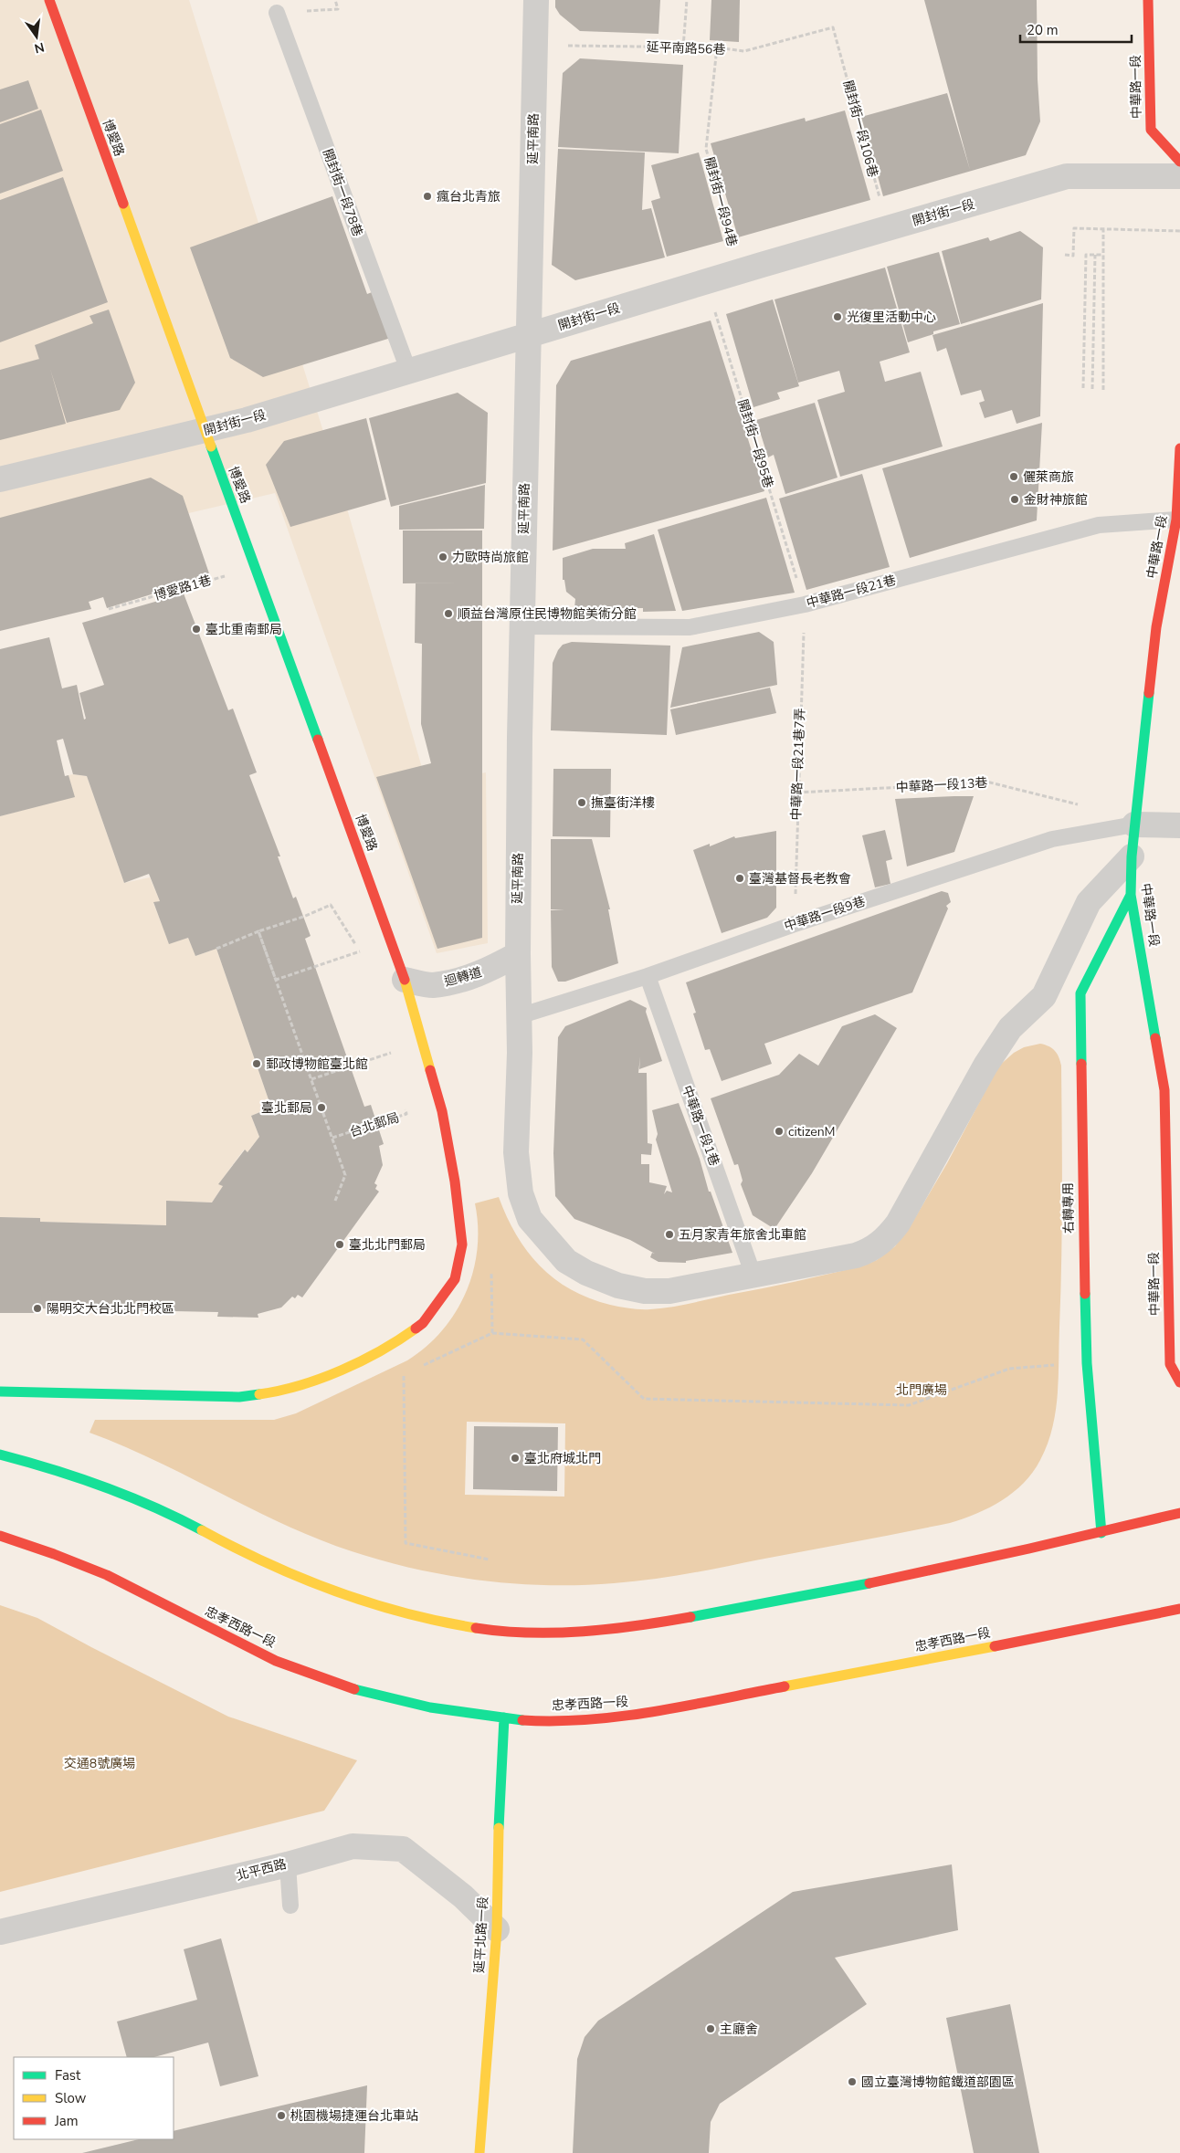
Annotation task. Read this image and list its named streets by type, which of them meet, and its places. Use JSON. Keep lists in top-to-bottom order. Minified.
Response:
{"streets":{"main road":["中華路一段","博愛路","右轉專用","忠孝西路一段","延平北路一段"],"street":["延平南路","開封街一段","迴轉道","北平西路"],"lane":["開封街一段78巷","中華路一段21巷","中華路一段9巷","中華路一段1巷"],"path":["延平南路56巷","開封街一段106巷","開封街一段94巷","開封街一段95巷","博愛路1巷","中華路一段21巷7弄","中華路一段13巷","台北郵局"]},"crossings":[["延平南路56巷","開封街一段106巷"],["延平南路56巷","延平南路"],["延平南路56巷","開封街一段94巷"],["中華路一段","延平南路"],["中華路一段","中華路一段21巷"],["中華路一段","中華路一段9巷"],["中華路一段","右轉專用"],["開封街一段106巷","開封街一段"],["博愛路","開封街一段"],["博愛路","博愛路1巷"],["博愛路","迴轉道"],["延平南路","開封街一段"],["延平南路","中華路一段21巷"],["延平南路","中華路一段9巷"],["延平南路","迴轉道"],["延平南路","中華路一段1巷"],["開封街一段78巷","開封街一段"],["開封街一段94巷","開封街一段"],["開封街一段","開封街一段95巷"],["開封街一段95巷","中華路一段21巷"],["開封街一段95巷","中華路一段21巷7弄"],["中華路一段21巷","中華路一段21巷7弄"],["中華路一段21巷7弄","中華路一段13巷"],["中華路一段21巷7弄","中華路一段9巷"],["中華路一段9巷","中華路一段1巷"],["忠孝西路一段","延平北路一段"],["北平西路","延平北路一段"]],"parks":["北門廣場","交通8號廣場"],"places":["瘋台北青旅","光復里活動中心","儷萊商旅","金財神旅館","力歐時尚旅館","順益台灣原住民博物館美術分館","臺北重南郵局","撫臺街洋樓","臺灣基督長老教會","郵政博物館臺北館","臺北郵局","citizenM","五月家青年旅舍北車館","臺北北門郵局","陽明交大台北北門校區","臺北府城北門","主廳舍","國立臺灣博物館鐵道部園區","桃園機場捷運台北車站"],"legend":["Fast","Slow","Jam"],"scale_bar":"20 m","north":"bottom"}
